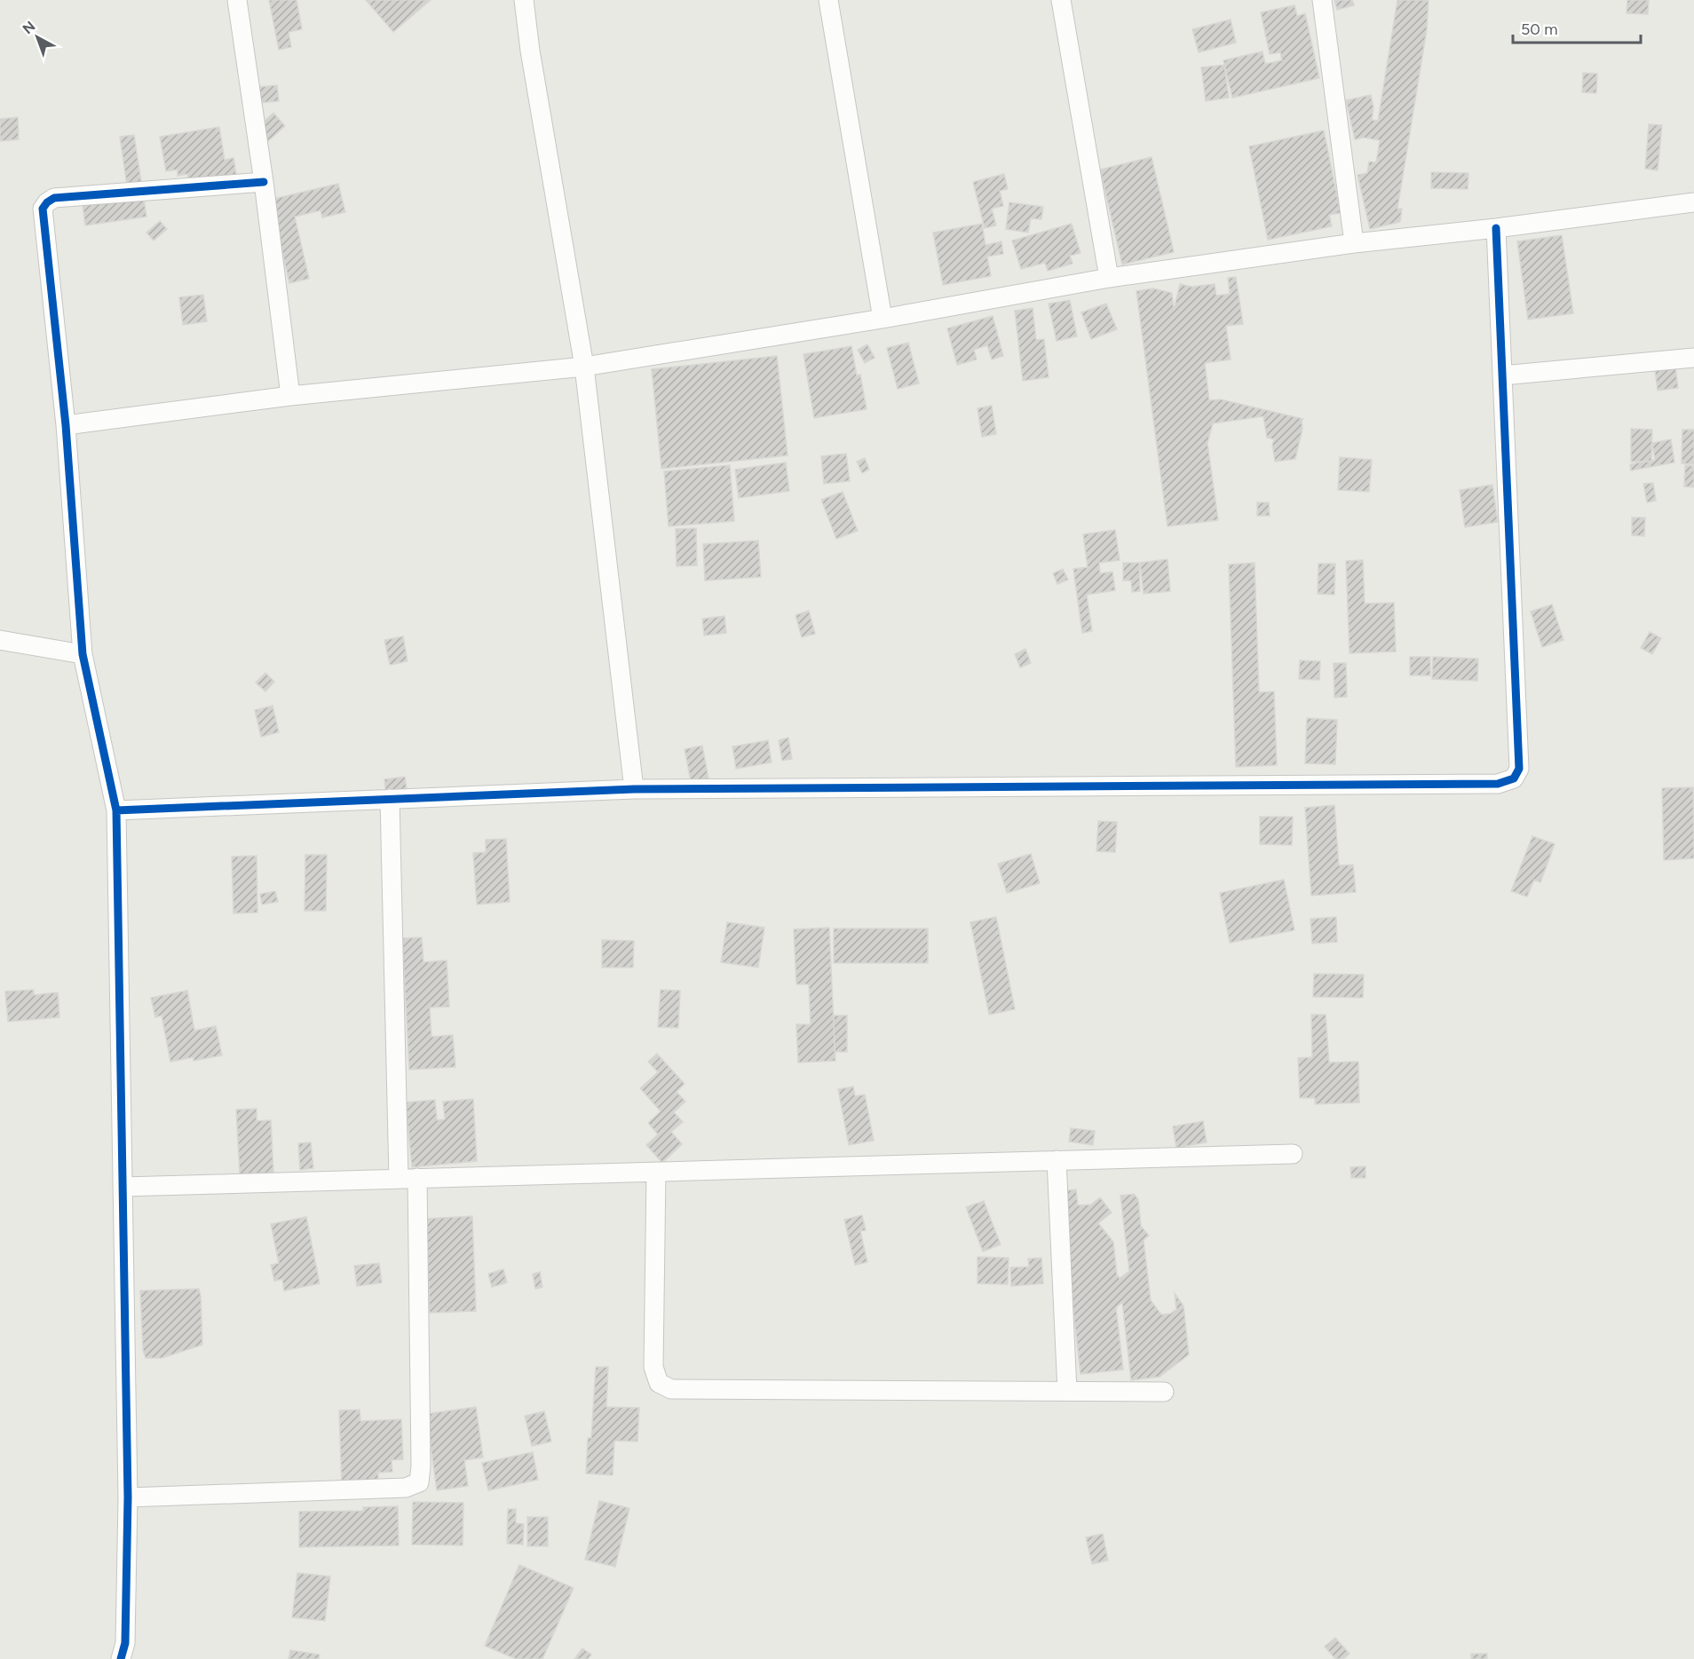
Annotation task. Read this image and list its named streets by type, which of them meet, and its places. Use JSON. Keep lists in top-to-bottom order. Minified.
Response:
{"scale_bar":"50 m","north":"top left"}
